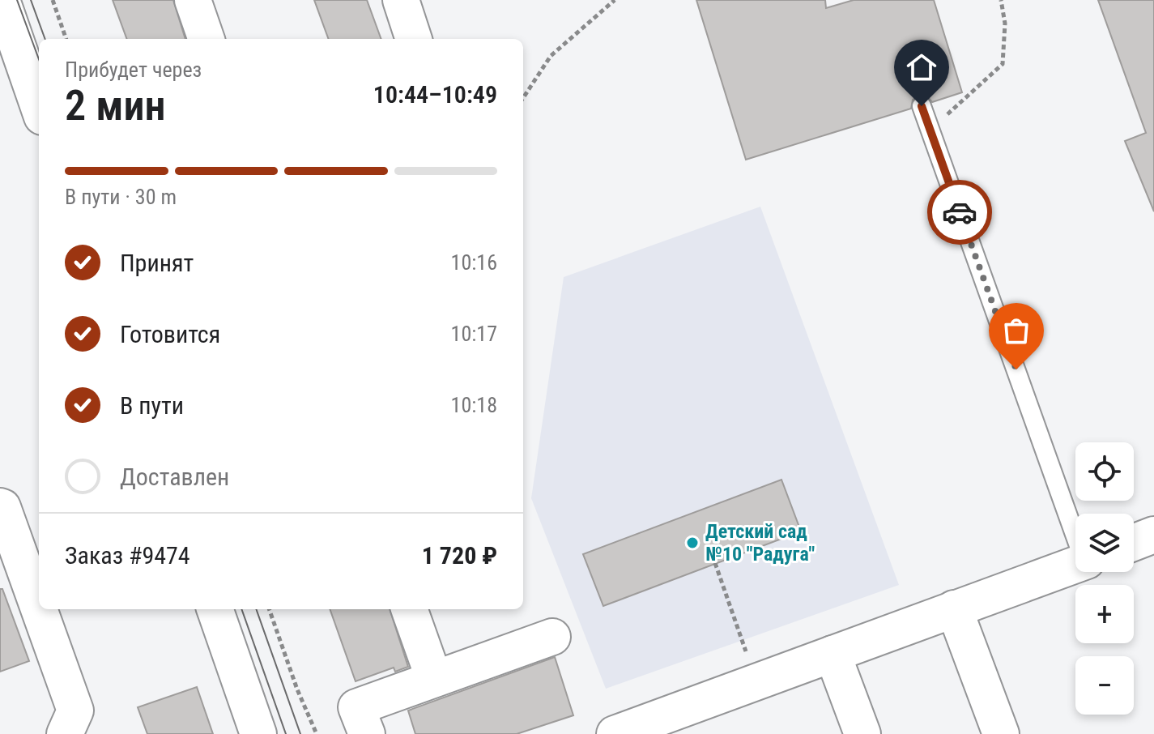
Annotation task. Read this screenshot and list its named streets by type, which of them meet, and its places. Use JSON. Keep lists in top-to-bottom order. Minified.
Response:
{"places":["Детский сад №10 \"Радуга\""],"page":{"heading":["2 мин","Прибудет через","10:44–10:49"],"panel":["Заказ #9474","1 720 ₽"],"bar":"В пути · 30 m","list":[["Принят","10:16"],["Готовится","10:17"],["В пути","10:18"],"Доставлен"],"map_buttons":["+","−"]}}
